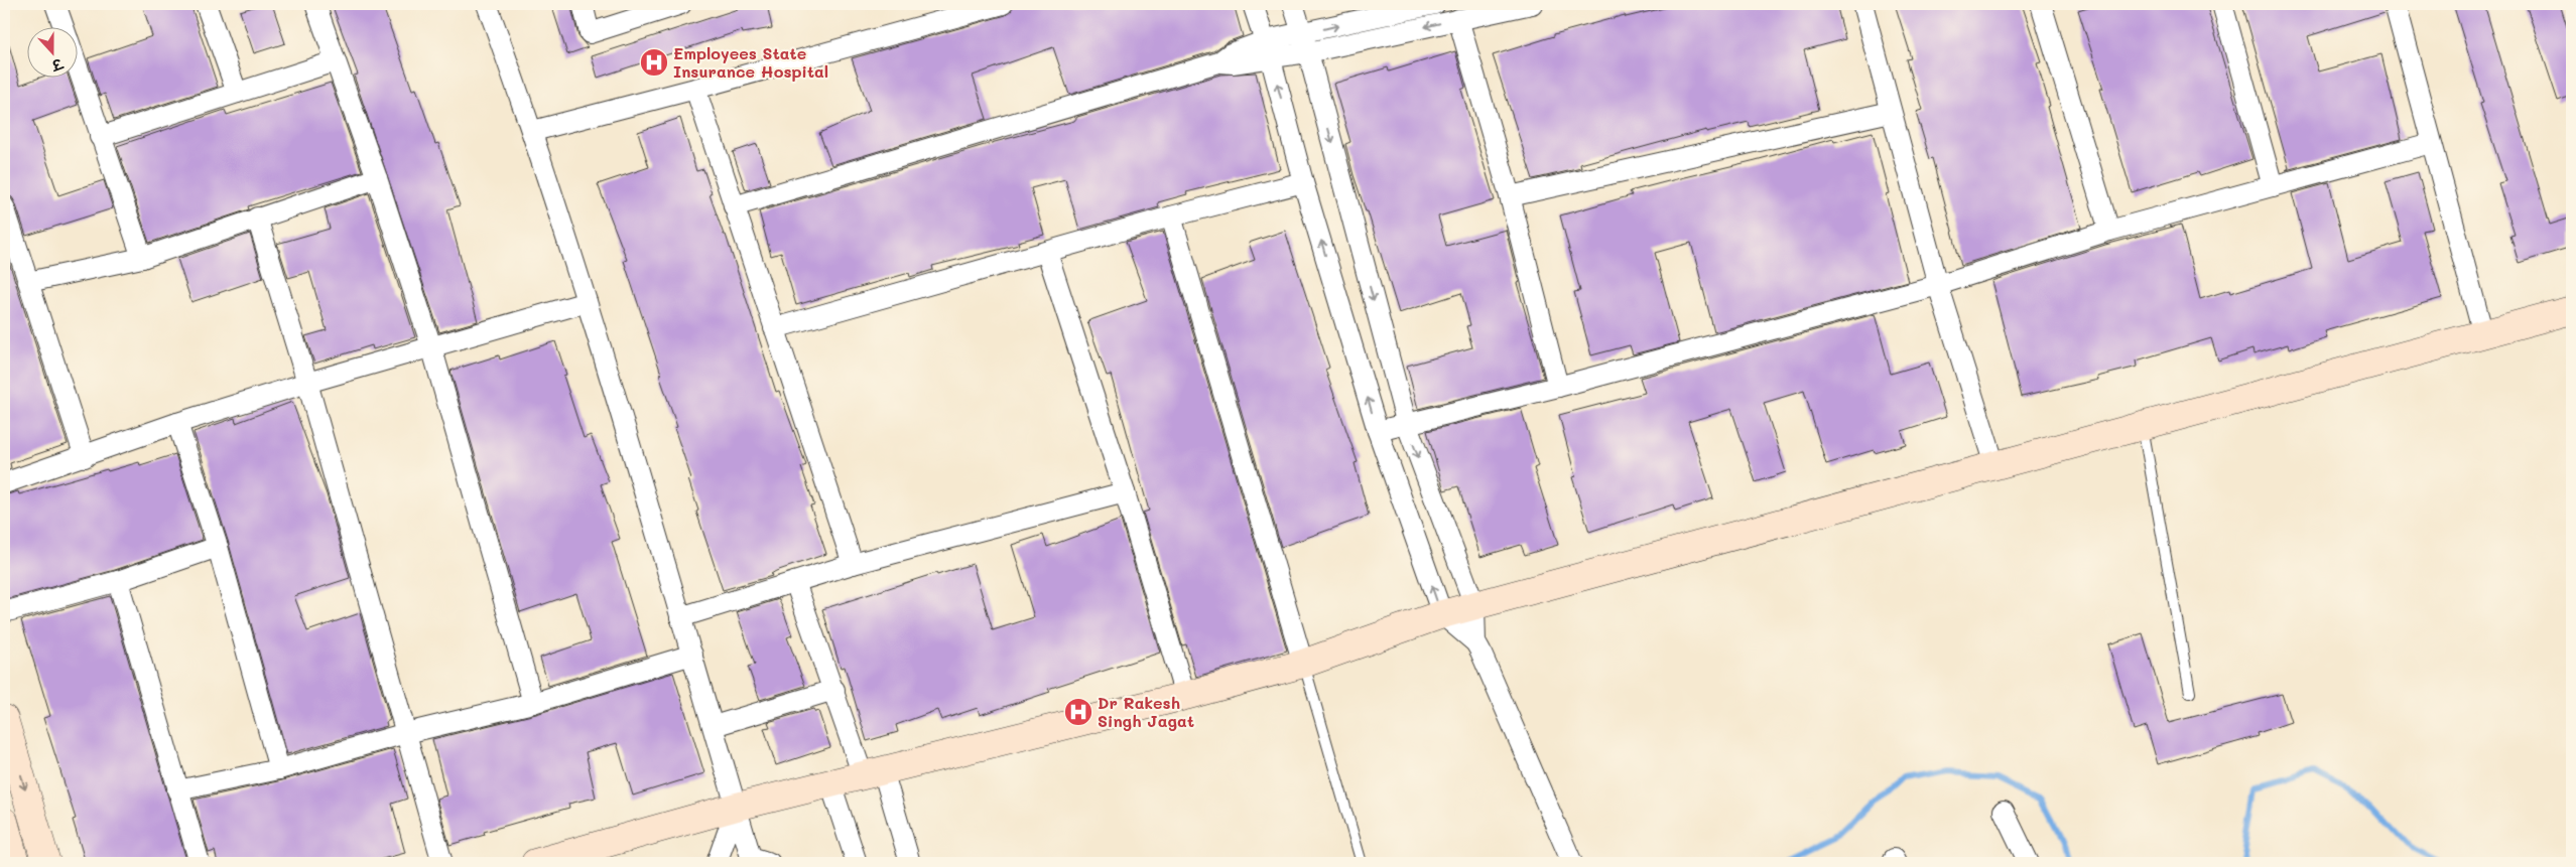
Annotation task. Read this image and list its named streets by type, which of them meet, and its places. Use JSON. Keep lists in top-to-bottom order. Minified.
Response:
{"places":{"hospital":["Employees State Insurance Hospital","Dr Rakesh Singh Jagat"]},"north":"bottom"}
